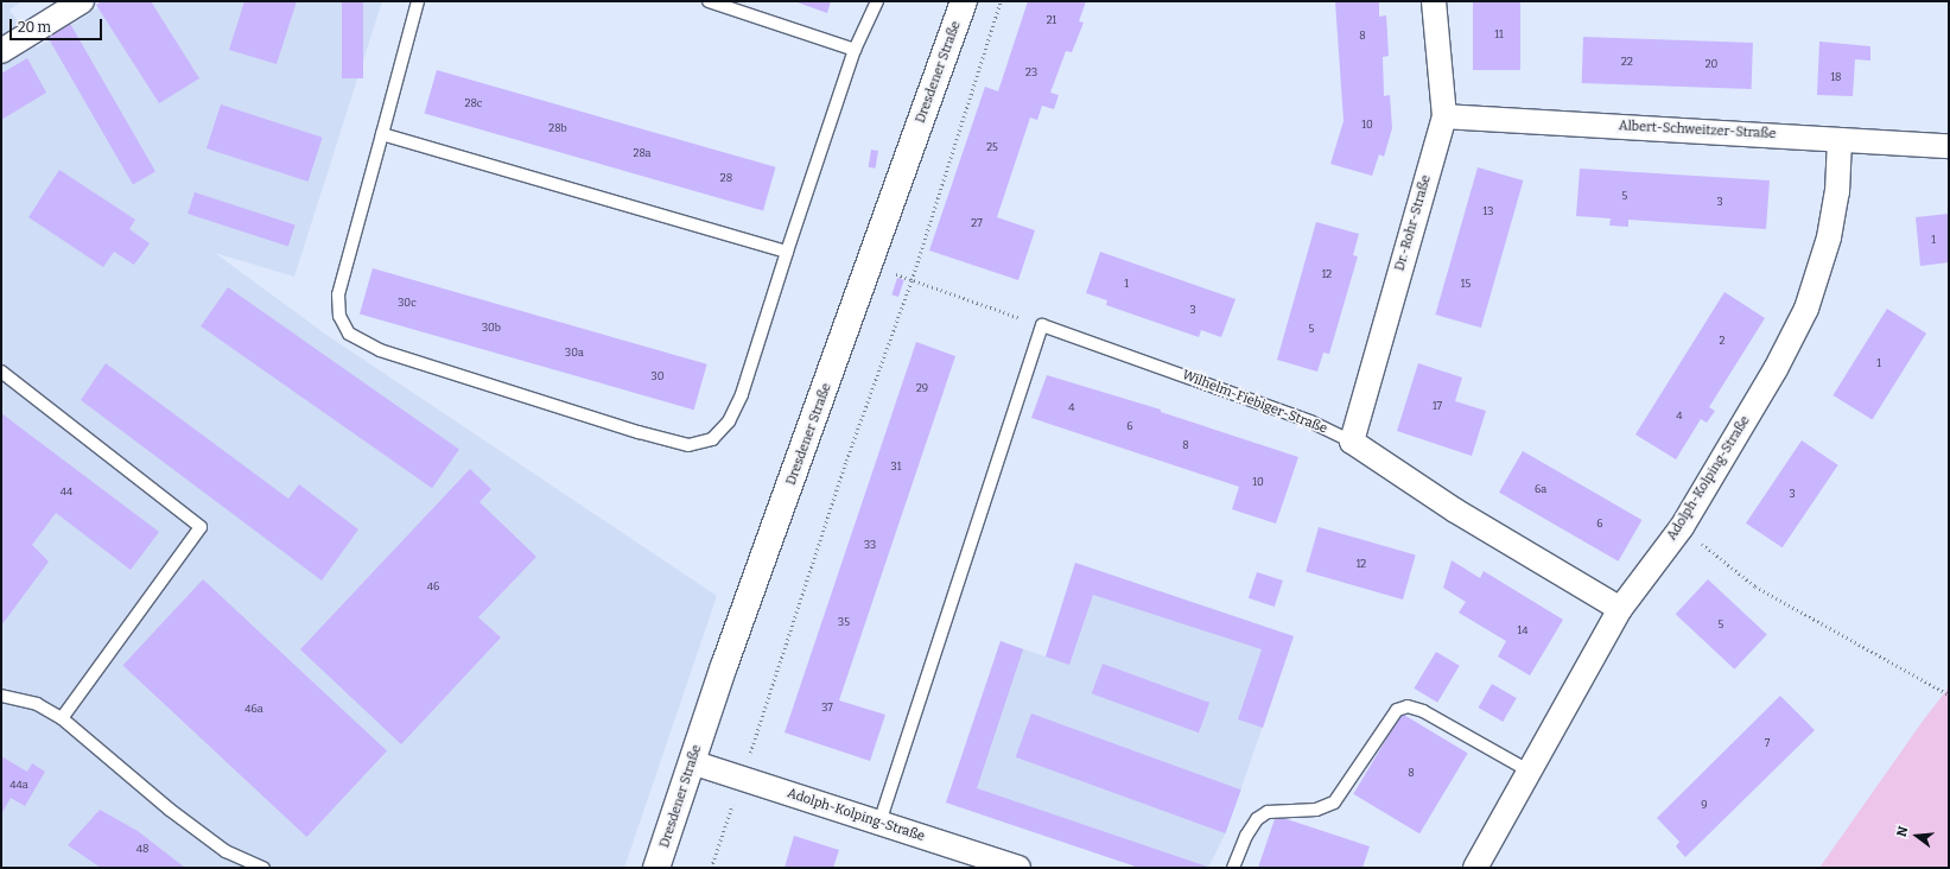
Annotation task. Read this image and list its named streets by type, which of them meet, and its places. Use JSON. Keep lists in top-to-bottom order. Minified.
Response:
{"streets":{"main road":["Dresdener Straße"],"street":["Albert-Schweitzer-Straße","Dr.-Rohr-Straße","Wilhelm-Fiebiger-Straße","Adolph-Kolping-Straße"]},"crossings":[["Dresdener Straße","Adolph-Kolping-Straße"],["Albert-Schweitzer-Straße","Dr.-Rohr-Straße"],["Albert-Schweitzer-Straße","Adolph-Kolping-Straße"],["Dr.-Rohr-Straße","Wilhelm-Fiebiger-Straße"],["Wilhelm-Fiebiger-Straße","Adolph-Kolping-Straße"]],"house_numbers":["21","11","8","22","20","23","18","28c","10","28b","25","28a","28","5","3","13","27","1","12","1","15","30c","3","30b","5","2","30a","1","30","29","17","4","4","6","8","31","10","6a","44","3","6","33","12","46","35","5","14","37","46a","7","8","44a","9","48"],"scale_bar":"20 m","north":"left"}
